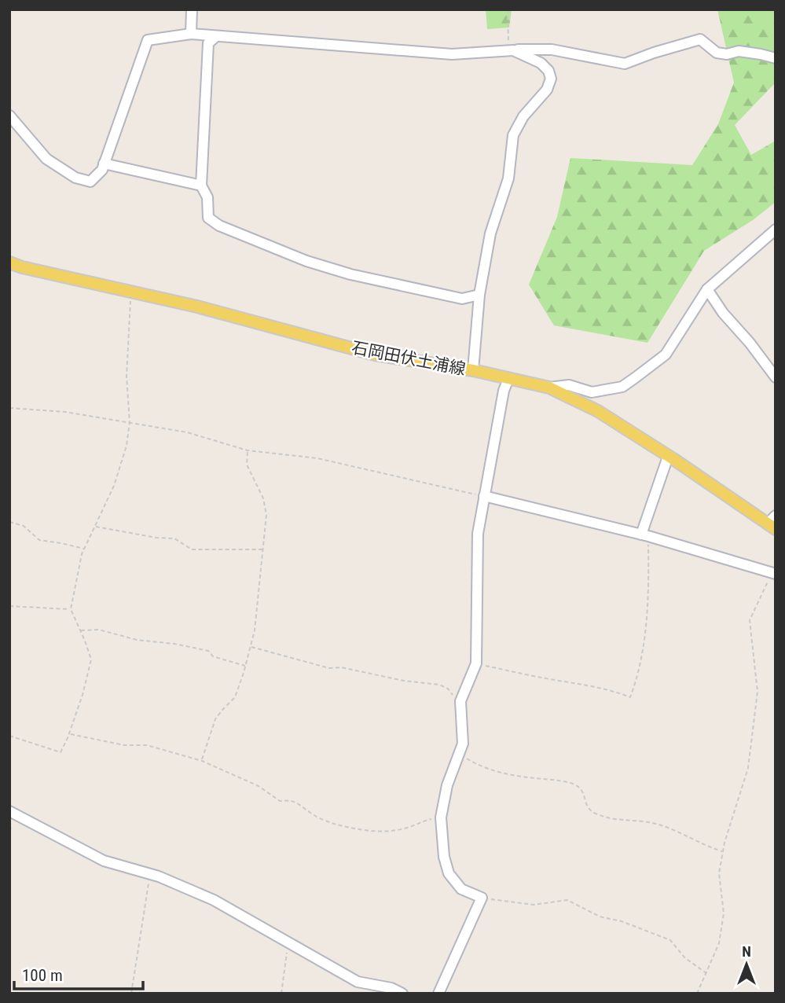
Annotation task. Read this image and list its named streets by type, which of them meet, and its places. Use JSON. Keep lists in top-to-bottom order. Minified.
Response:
{"streets":{"main road":["石岡田伏土浦線"]},"scale_bar":"100 m","north":"top"}
